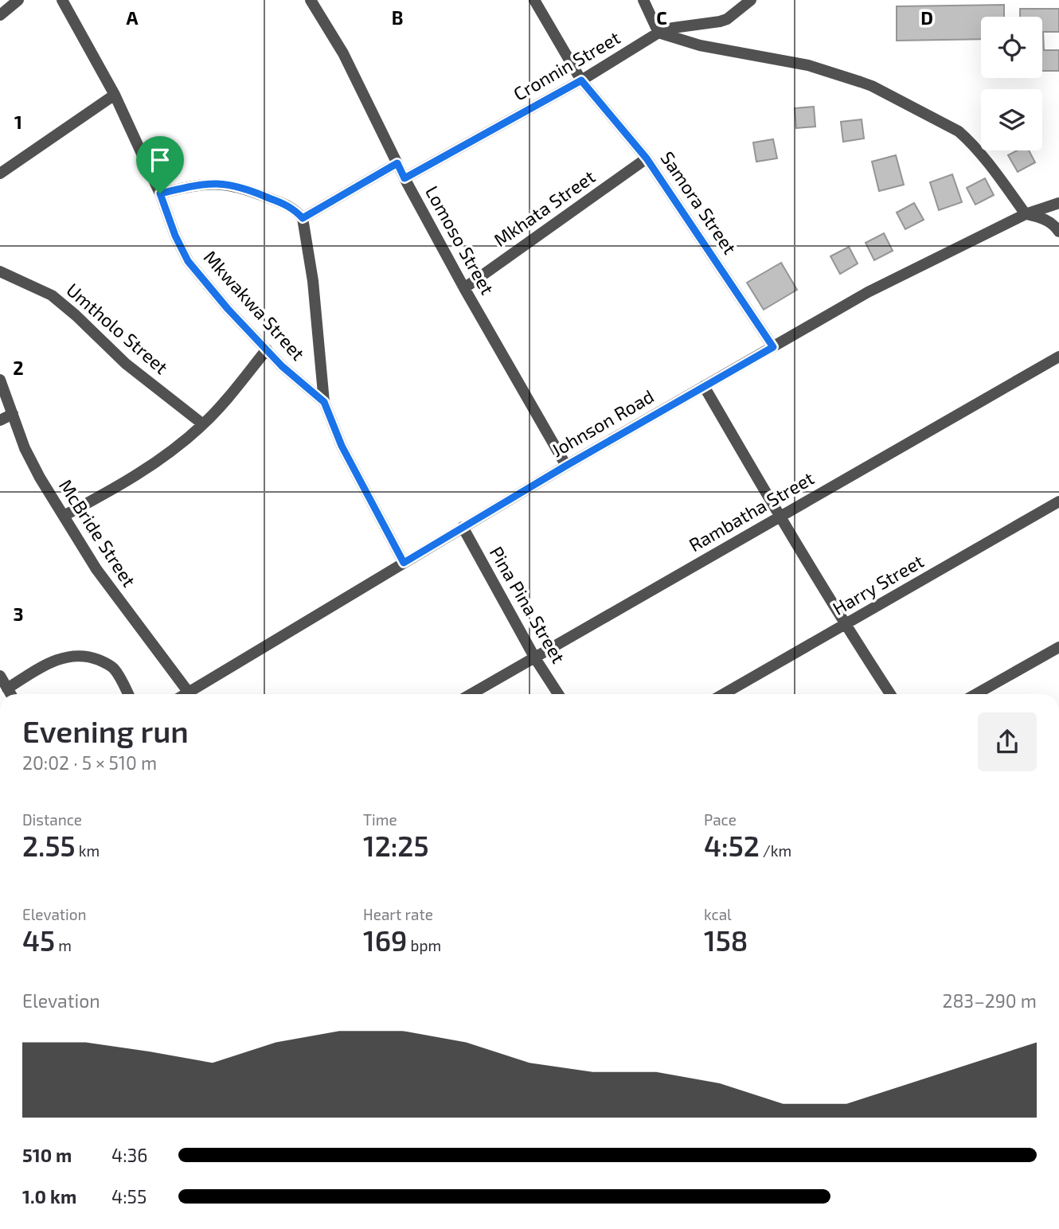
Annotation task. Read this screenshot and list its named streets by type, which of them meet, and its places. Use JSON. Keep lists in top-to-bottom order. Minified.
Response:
{"streets":{"street":["Cronnin Street","Samora Street","Mkhata Street","Lomoso Street","Mkwakwa Street","Umtholo Street","Johnson Road","Rambatha Street","McBride Street","Harry Street","Pina Pina Street"]},"crossings":[["Cronnin Street","Samora Street"],["Cronnin Street","Lomoso Street"],["Samora Street","Mkhata Street"],["Samora Street","Johnson Road"],["Mkhata Street","Lomoso Street"],["Lomoso Street","Johnson Road"],["Mkwakwa Street","Johnson Road"],["Johnson Road","McBride Street"],["Johnson Road","Pina Pina Street"],["Rambatha Street","Pina Pina Street"]],"page":{"heading":["Evening run","20:02 · 5 × 510 m"],"stats":[["Distance","2.55 km"],["Time","12:25"],["Pace","4:52 /km"],["Elevation","45 m"],["Heart rate","169 bpm"],["kcal","158"]],"chart":["Elevation","283–290 m"],"list":[{"name":"510 m","note":"4:36"},{"name":"1.0 km","note":"4:55"}]},"grid":{"columns":["A","B","C","D"],"rows":["1","2","3"]}}
